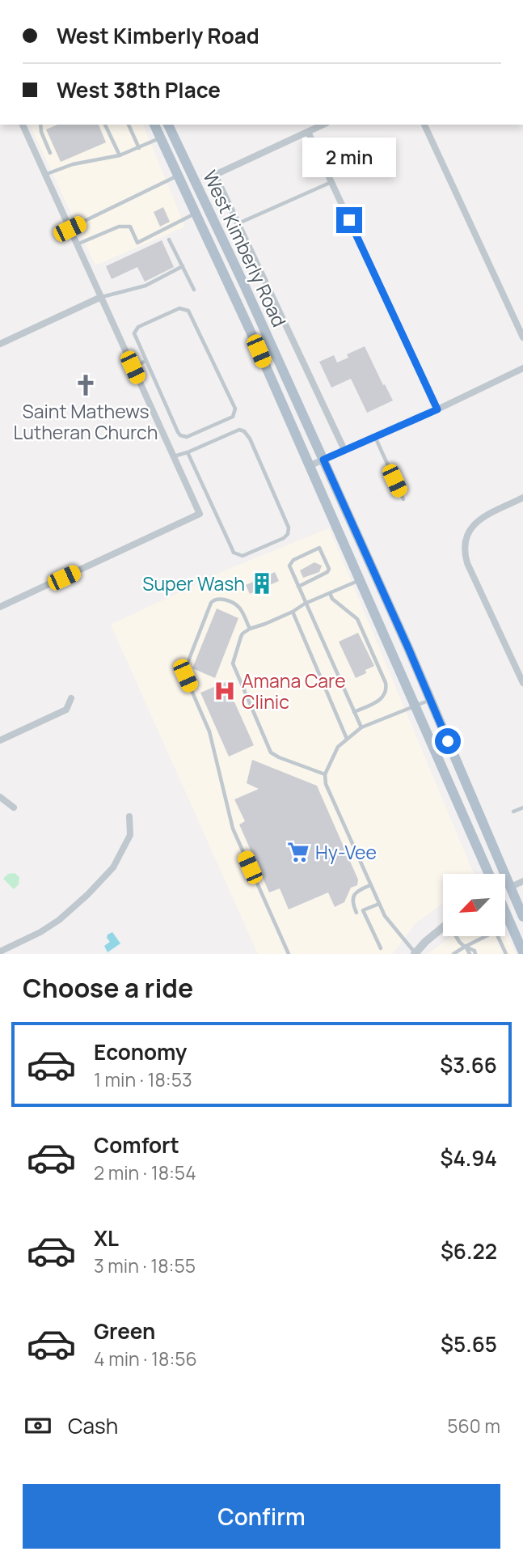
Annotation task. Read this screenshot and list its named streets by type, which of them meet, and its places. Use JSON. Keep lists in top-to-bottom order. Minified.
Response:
{"streets":{"main road":["West Kimberly Road"]},"places":{"church":["Saint Mathews Lutheran Church"],"building":["Super Wash"],"hospital":["Amana Care Clinic"],"supermarket":["Hy-Vee"]},"north":"bottom left","page":{"banner":["West Kimberly Road","West 38th Place"],"bubble":"2 min","heading":"Choose a ride","list":[{"name":"Economy","note":"1 min · 18:53","value":"$3.66"},{"name":"Comfort","note":"2 min · 18:54","value":"$4.94"},{"name":"XL","note":"3 min · 18:55","value":"$6.22"},{"name":"Green","note":"4 min · 18:56","value":"$5.65"}],"pay":["Cash","560 m"],"buttons":"Confirm"}}
